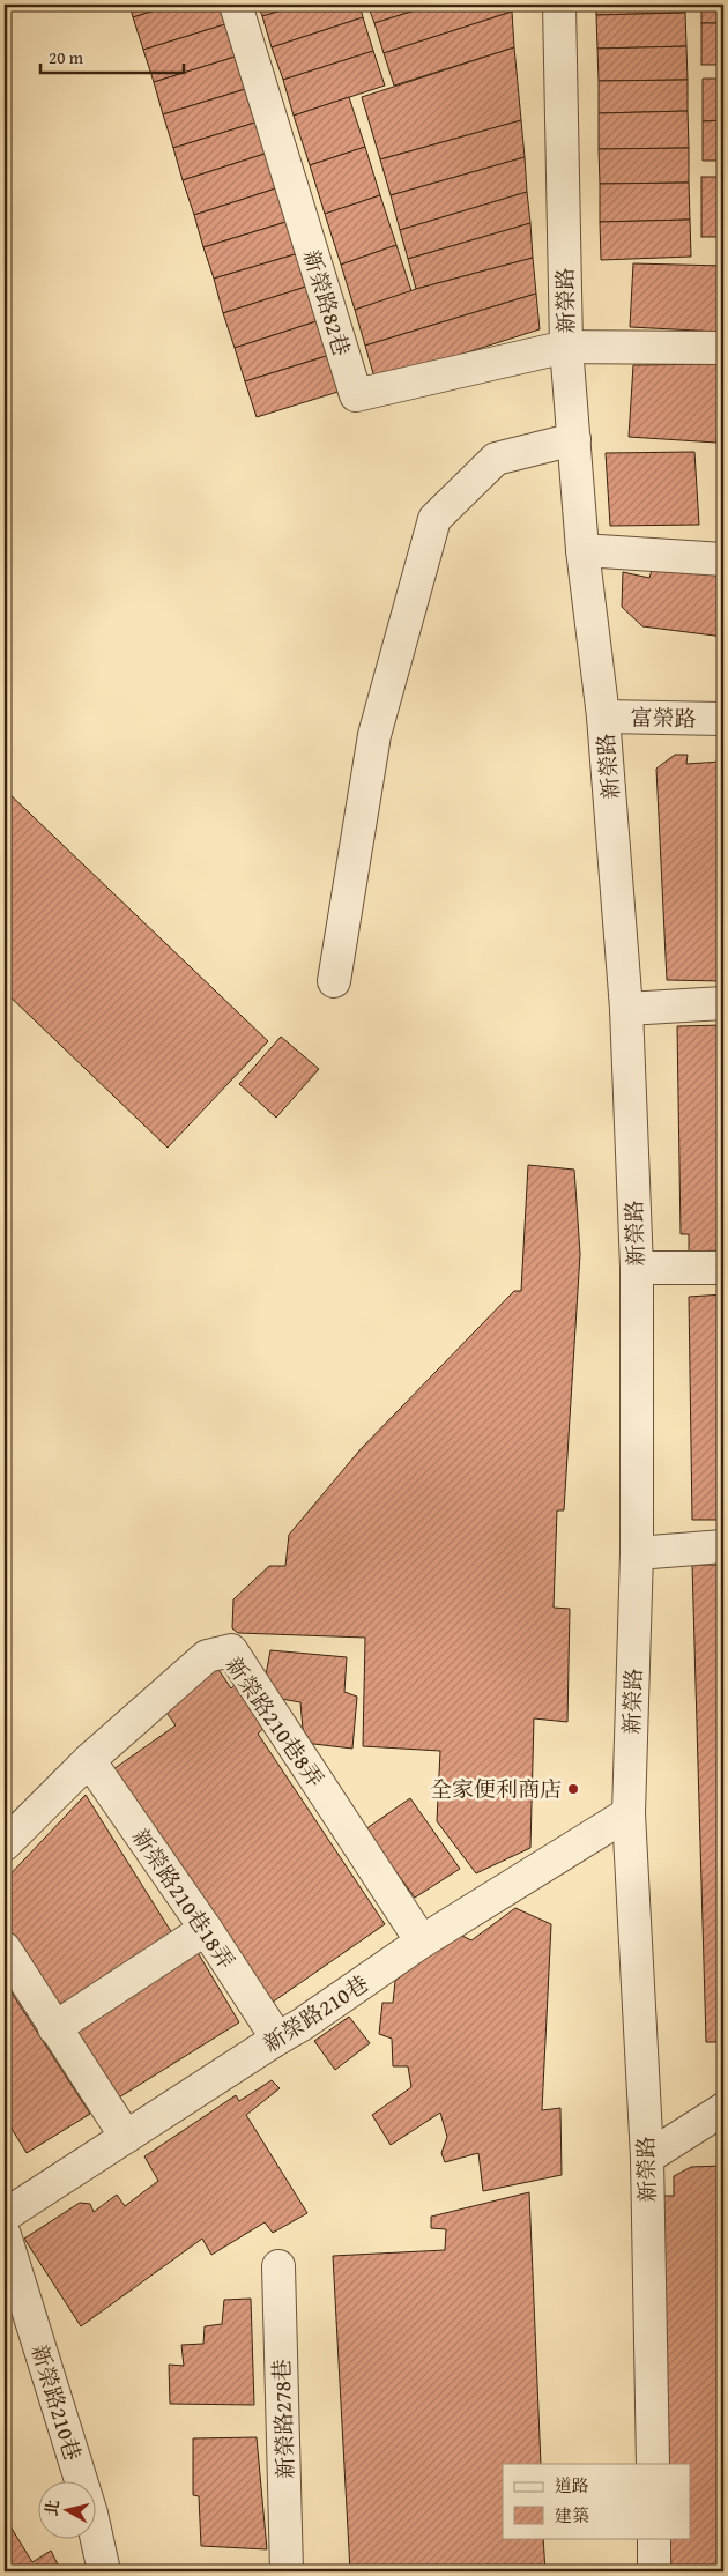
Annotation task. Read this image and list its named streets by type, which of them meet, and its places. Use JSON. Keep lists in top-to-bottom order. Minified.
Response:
{"streets":{"street":["新榮路","新榮路82巷","富榮路","新榮路210巷8弄","新榮路210巷18弄","新榮路210巷","新榮路278巷"]},"crossings":[["新榮路","新榮路82巷"],["新榮路","富榮路"],["新榮路","新榮路210巷"],["新榮路210巷8弄","新榮路210巷18弄"],["新榮路210巷8弄","新榮路210巷"],["新榮路210巷18弄","新榮路210巷"]],"places":["全家便利商店"],"legend":["道路","建築"],"scale_bar":"20 m","north":"left"}
